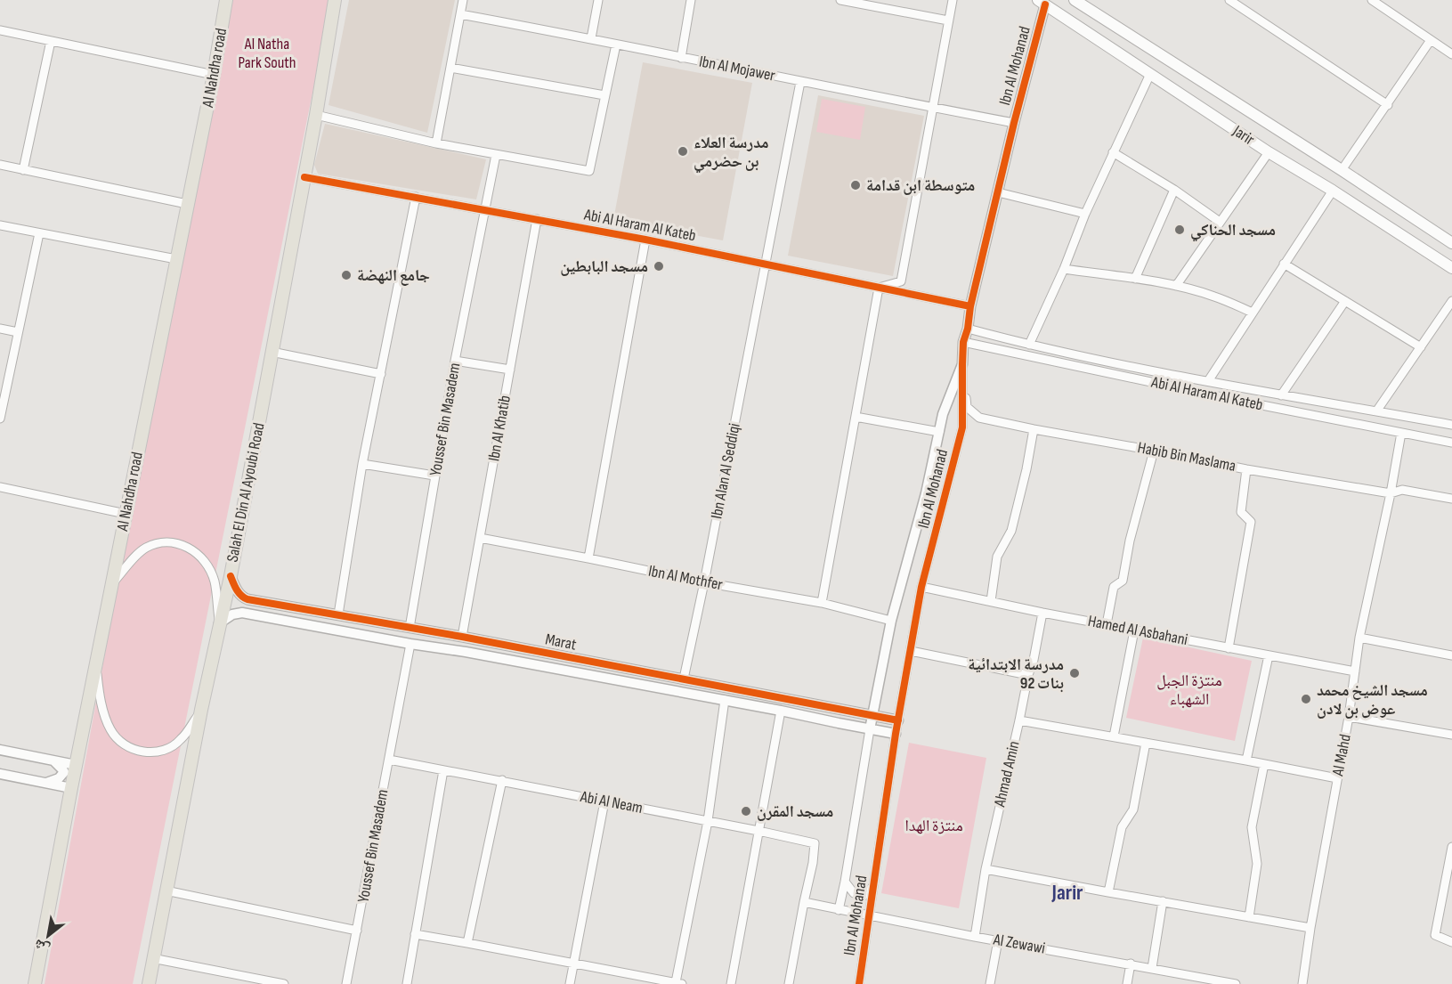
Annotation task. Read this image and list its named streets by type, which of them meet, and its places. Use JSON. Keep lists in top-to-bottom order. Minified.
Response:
{"streets":{"main road":["Al Nahdha road","Jarir","Salah El Din Al Ayoubi Road"],"street":["Ibn Al Mohanad","Ibn Al Mojawer","Abi Al Haram Al Kateb","Youssef Bin Masadem","Ibn Al Khatib","Habib Bin Maslama","Ibn Alan Al Seddiqi","Ibn Al Mothfer","Hamed Al Asbahani","Marat","Al Mahd","Ahmad Amin","Abi Al Neam","Al Zewawi"]},"crossings":[["Ibn Al Mohanad","Ibn Al Mojawer"],["Ibn Al Mohanad","Jarir"],["Ibn Al Mohanad","Abi Al Haram Al Kateb"],["Ibn Al Mohanad","Habib Bin Maslama"],["Ibn Al Mohanad","Ibn Al Mothfer"],["Ibn Al Mohanad","Hamed Al Asbahani"],["Ibn Al Mohanad","Marat"],["Ibn Al Mohanad","Al Zewawi"],["Al Nahdha road","Salah El Din Al Ayoubi Road"],["Al Nahdha road","Marat"],["Ibn Al Mojawer","Ibn Alan Al Seddiqi"],["Abi Al Haram Al Kateb","Youssef Bin Masadem"],["Abi Al Haram Al Kateb","Ibn Al Khatib"],["Abi Al Haram Al Kateb","Ibn Alan Al Seddiqi"],["Abi Al Haram Al Kateb","Salah El Din Al Ayoubi Road"],["Abi Al Haram Al Kateb","Al Mahd"],["Youssef Bin Masadem","Marat"],["Youssef Bin Masadem","Abi Al Neam"],["Ibn Al Khatib","Ibn Al Mothfer"],["Ibn Al Khatib","Marat"],["Habib Bin Maslama","Al Mahd"],["Ibn Alan Al Seddiqi","Ibn Al Mothfer"],["Ibn Alan Al Seddiqi","Marat"],["Salah El Din Al Ayoubi Road","Marat"],["Hamed Al Asbahani","Al Mahd"],["Hamed Al Asbahani","Ahmad Amin"],["Ahmad Amin","Al Zewawi"],["Abi Al Neam","Al Zewawi"]],"districts":["Jarir"],"parks":["Al Natha Park South","منتزة الجبل الشهباء","منتزة الهدا"],"places":["مدرسة العلاء بن حضرمي","متوسطة ابن قدامة","مسجد الحناكي","مسجد البابطين","جامع النهضة","مدرسة الابتدائية 92 بنات","مسجد الشيخ محمد عوض بن لادن","مسجد المقرن"],"north":"bottom left"}
